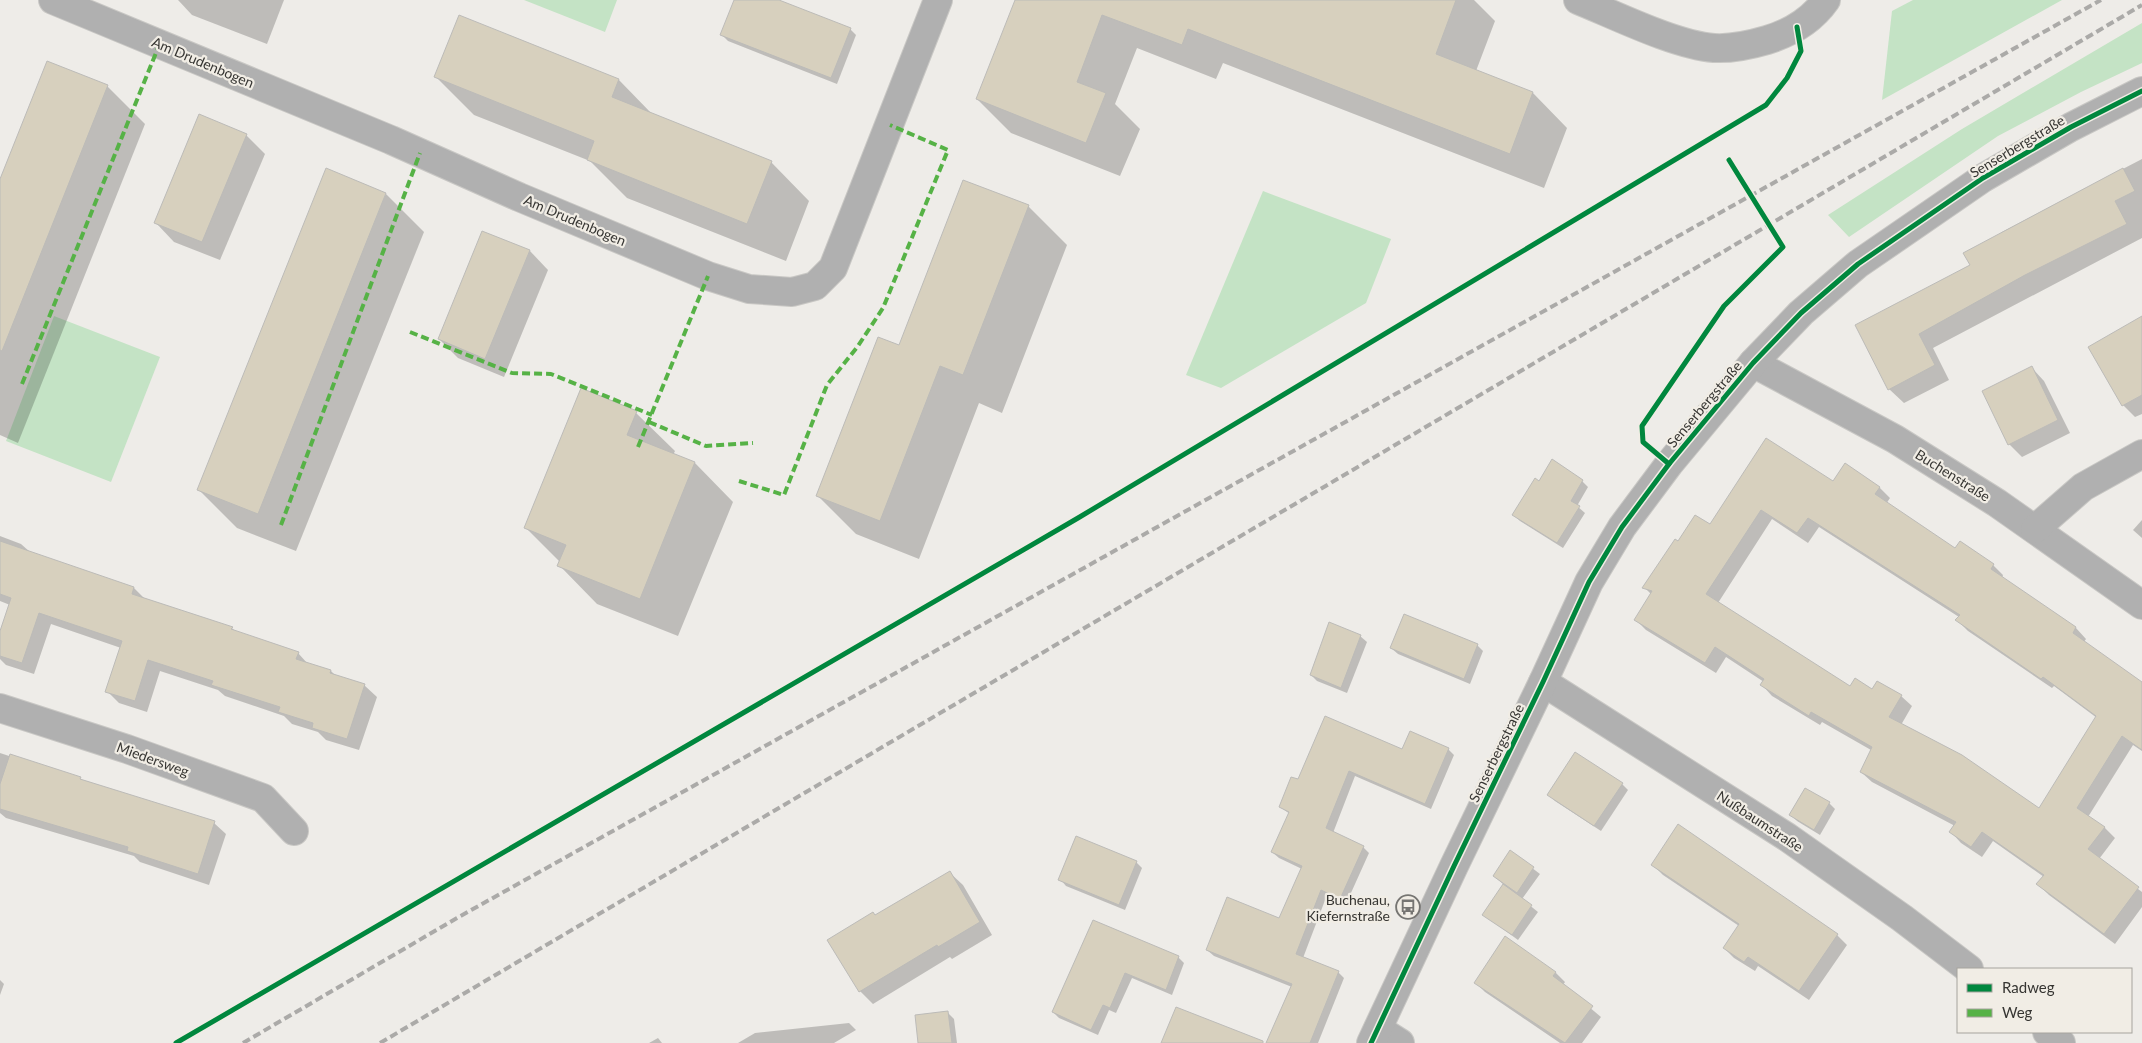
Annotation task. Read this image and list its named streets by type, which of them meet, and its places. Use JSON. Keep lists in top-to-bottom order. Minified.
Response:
{"streets":{"street":["Am Drudenbogen","Senserbergstraße","Buchenstraße","Miedersweg","Nußbaumstraße"]},"crossings":[["Senserbergstraße","Buchenstraße"],["Senserbergstraße","Nußbaumstraße"]],"places":{"bus stop":["Buchenau, Kiefernstraße"]},"legend":["Radweg","Weg"]}
